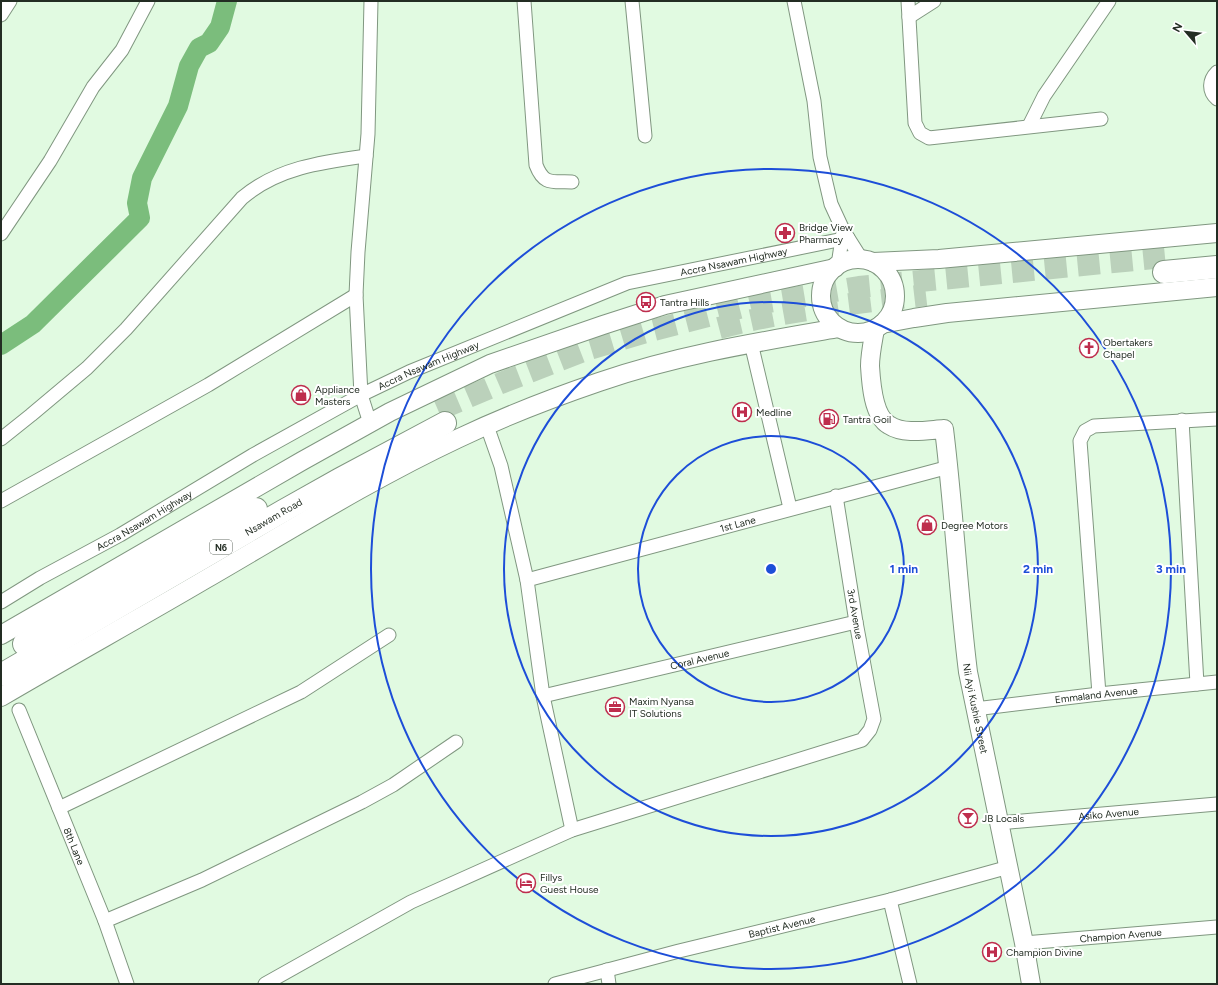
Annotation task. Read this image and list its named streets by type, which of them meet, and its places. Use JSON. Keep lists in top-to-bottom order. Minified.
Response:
{"streets":{"highway":["Nsawam Road","N6"],"main road":["Nii Ayi Kushie Street"],"street":["Accra Nsawam Highway","1st Lane","3rd Avenue","Coral Avenue","Emmaland Avenue","Asiko Avenue","8th Lane","Baptist Avenue","Champion Avenue"]},"crossings":[["1st Lane","3rd Avenue"],["1st Lane","Nii Ayi Kushie Street"],["3rd Avenue","Coral Avenue"],["Emmaland Avenue","Nii Ayi Kushie Street"],["Nii Ayi Kushie Street","Asiko Avenue"],["Nii Ayi Kushie Street","Baptist Avenue"],["Nii Ayi Kushie Street","Champion Avenue"]],"places":{"pharmacy":["Bridge View Pharmacy"],"bus stop":["Tantra Hills"],"church":["Obertakers Chapel"],"shop":["Appliance Masters","Degree Motors"],"hospital":["Medline","Champion Divine"],"fuel station":["Tantra Goil"],"office":["Maxim Nyansa IT Solutions"],"bar":["JB Locals"],"hotel":["Fillys Guest House"]},"north":"top left","rings":["1 min","2 min","3 min"]}
